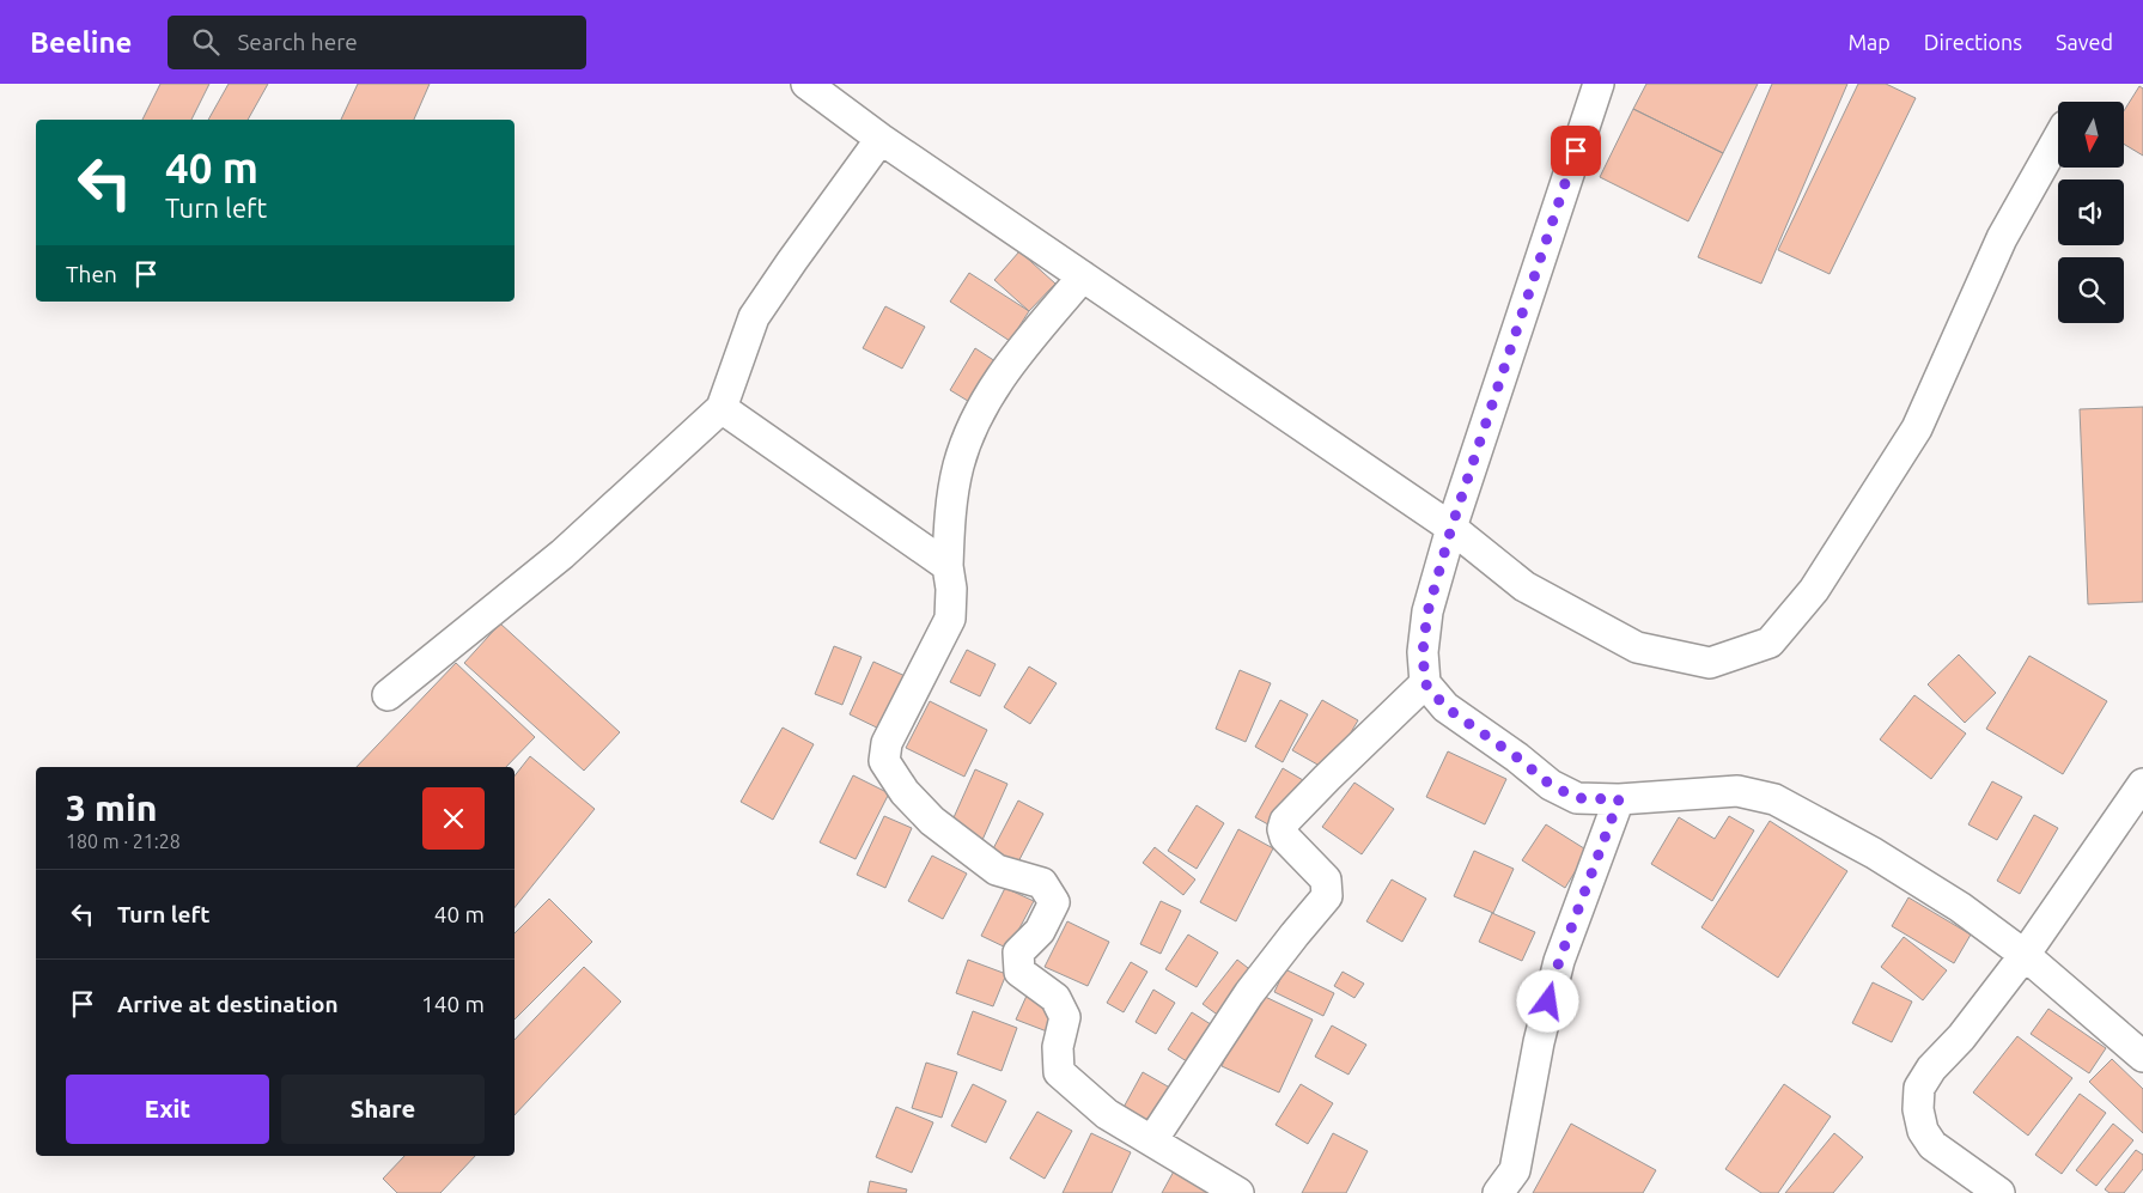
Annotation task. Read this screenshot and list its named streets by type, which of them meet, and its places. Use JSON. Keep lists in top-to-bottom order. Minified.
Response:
{"north":"bottom","page":{"header":"Beeline","search":"Search here","nav":["Map","Directions","Saved"],"turn":["40 m","Turn left"],"then":"Then","heading":["3 min","180 m · 21:28"],"list":[{"name":"Turn left","value":"40 m"},{"name":"Arrive at destination","value":"140 m"}],"buttons":["Exit","Share"]}}
